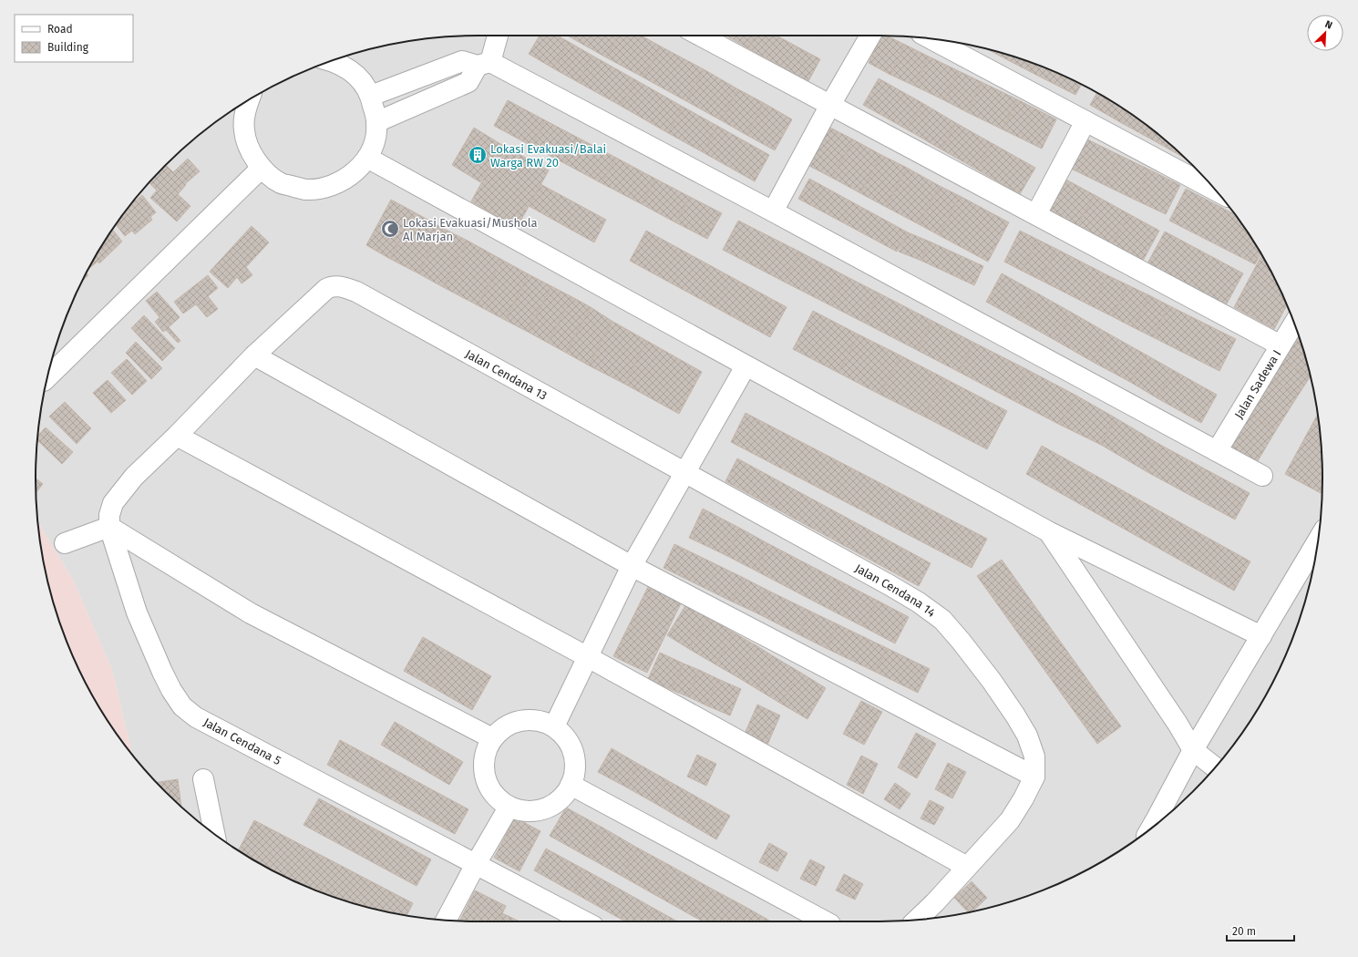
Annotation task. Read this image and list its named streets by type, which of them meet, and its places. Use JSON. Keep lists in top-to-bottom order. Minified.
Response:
{"streets":{"street":["Jalan Cendana 13","Jalan Sadewa I","Jalan Cendana 14","Jalan Cendana 5"]},"crossings":[["Jalan Cendana 13","Jalan Cendana 14"]],"places":{"building":["Lokasi Evakuasi/Balai Warga RW 20"],"mosque":["Lokasi Evakuasi/Mushola Al Marjan"]},"legend":["Road","Building"],"scale_bar":"20 m","north":"top right"}
